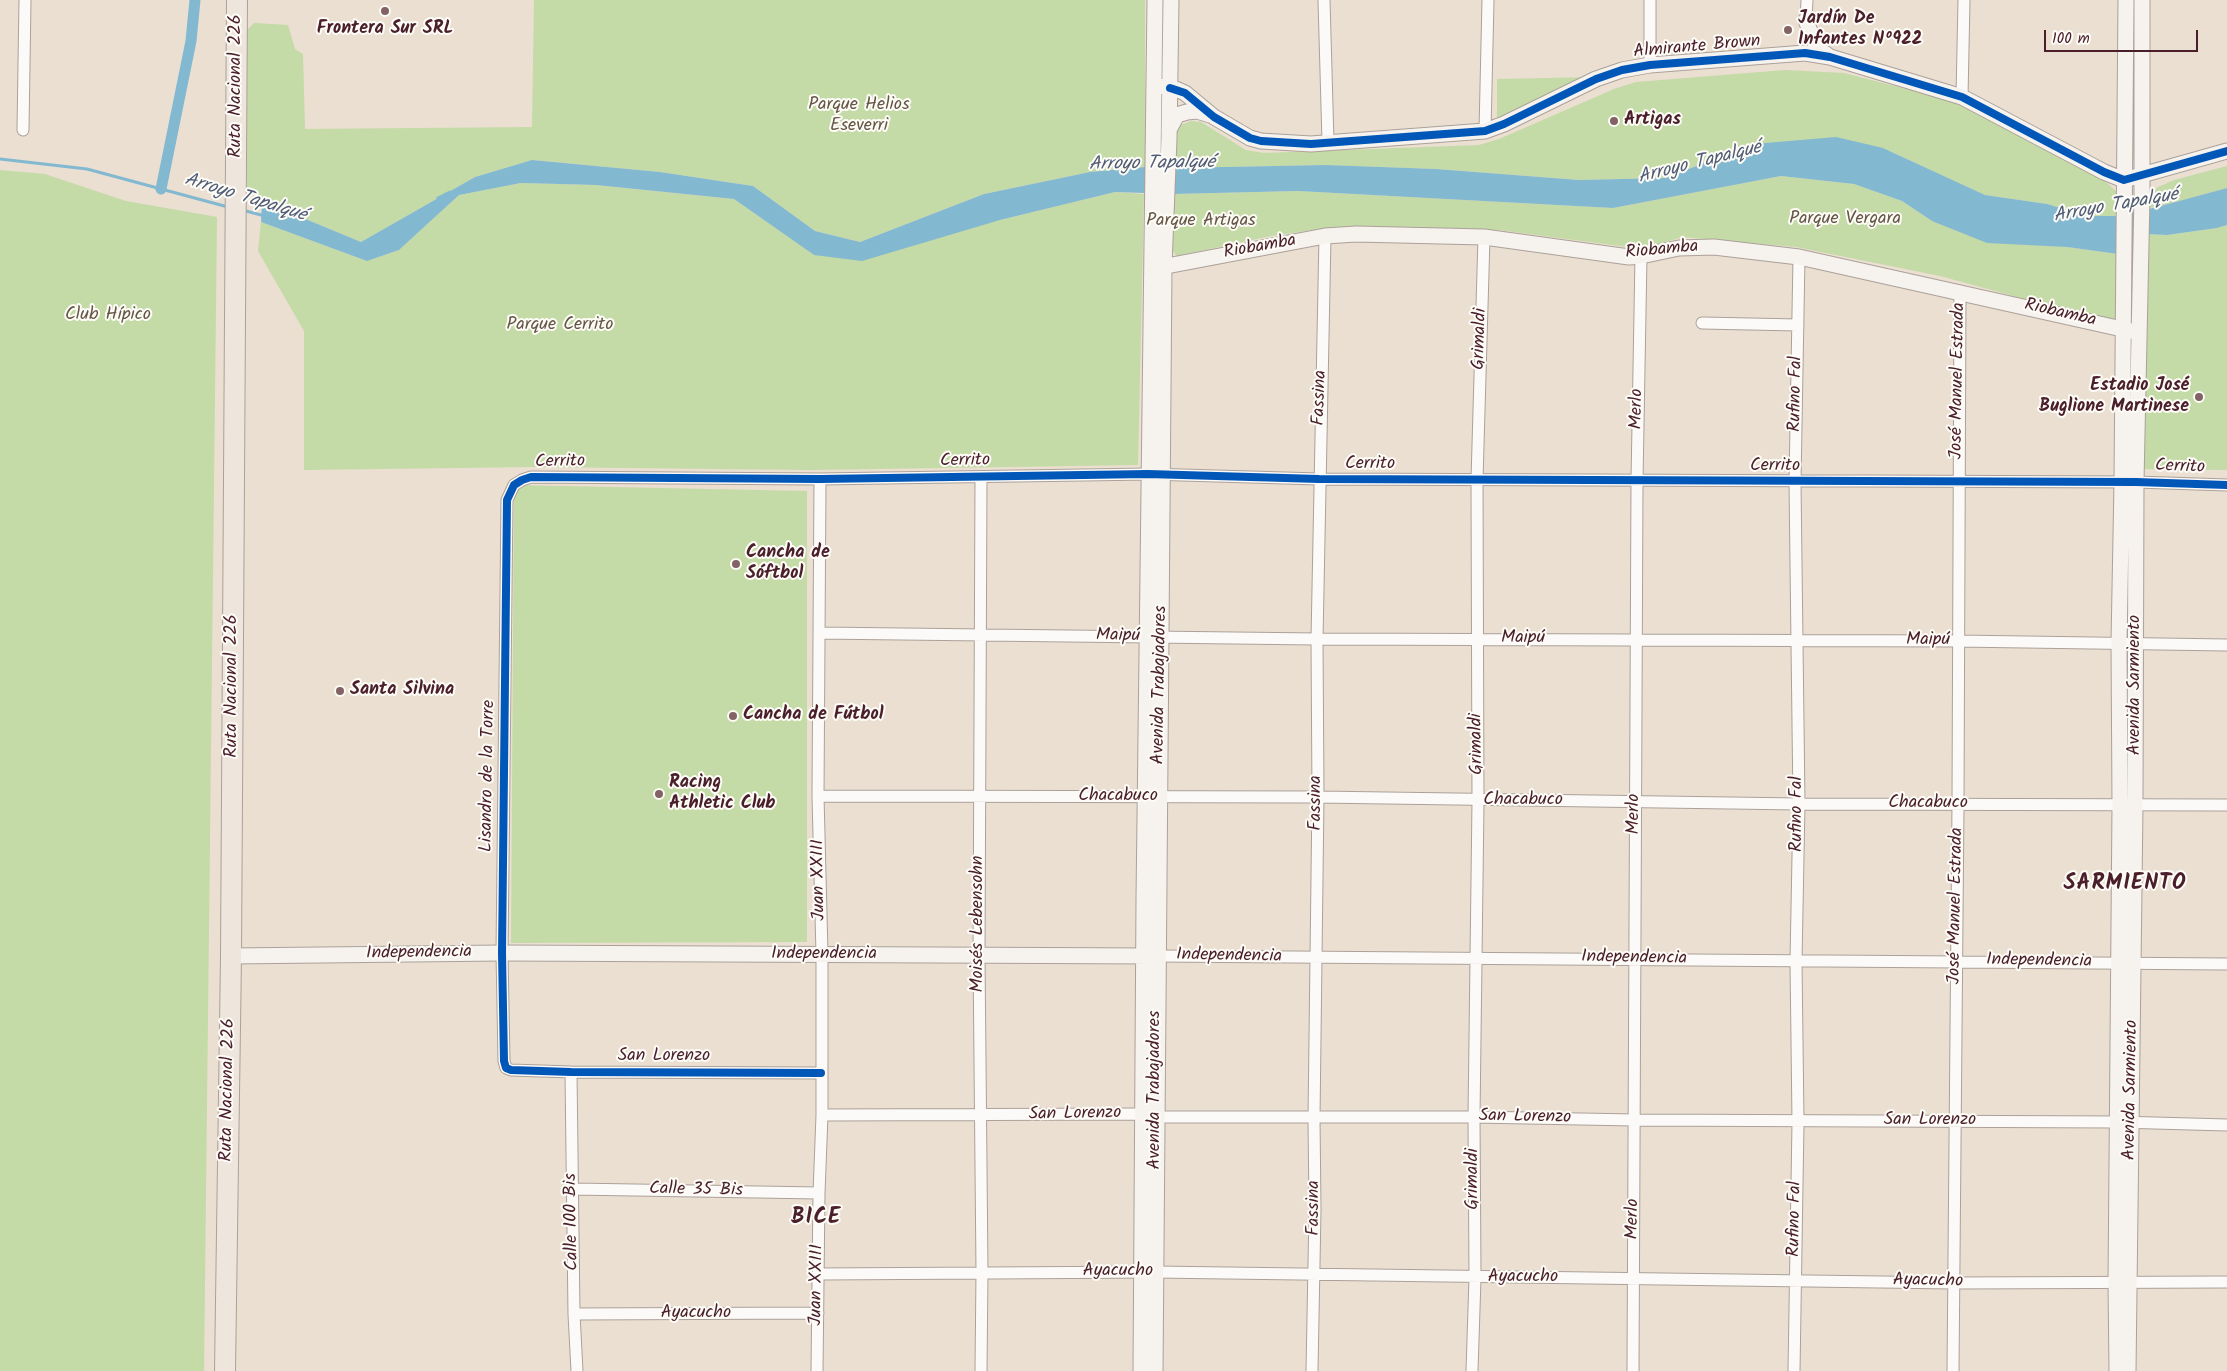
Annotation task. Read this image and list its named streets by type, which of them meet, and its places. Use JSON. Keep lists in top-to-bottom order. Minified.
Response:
{"streets":{"highway":["Ruta Nacional 226"],"main road":["Almirante Brown","Riobamba","Avenida Trabajadores","Avenida Sarmiento","Independencia"],"street":["Grimaldi","José Manuel Estrada","Rufino Fal","Fassina","Merlo","Cerrito","Maipú","Lisandro de la Torre","Chacabuco","Juan XXIII","Moisés Lebensohn","San Lorenzo","Calle 35 Bis","Calle 100 Bis","Ayacucho"]},"crossings":[["Almirante Brown","Avenida Trabajadores"],["Almirante Brown","Avenida Sarmiento"],["Ruta Nacional 226","Independencia"],["Riobamba","Grimaldi"],["Riobamba","José Manuel Estrada"],["Riobamba","Rufino Fal"],["Riobamba","Fassina"],["Riobamba","Merlo"],["Riobamba","Avenida Trabajadores"],["Riobamba","Avenida Sarmiento"],["Grimaldi","Cerrito"],["Grimaldi","Maipú"],["Grimaldi","Chacabuco"],["Grimaldi","Independencia"],["Grimaldi","San Lorenzo"],["Grimaldi","Ayacucho"],["José Manuel Estrada","Cerrito"],["José Manuel Estrada","Maipú"],["José Manuel Estrada","Chacabuco"],["José Manuel Estrada","Independencia"],["José Manuel Estrada","San Lorenzo"],["José Manuel Estrada","Ayacucho"],["Rufino Fal","Cerrito"],["Rufino Fal","Maipú"],["Rufino Fal","Chacabuco"],["Rufino Fal","Independencia"],["Rufino Fal","San Lorenzo"],["Rufino Fal","Ayacucho"],["Fassina","Cerrito"],["Fassina","Maipú"],["Fassina","Chacabuco"],["Fassina","Independencia"],["Fassina","San Lorenzo"],["Fassina","Ayacucho"],["Merlo","Cerrito"],["Merlo","Maipú"],["Merlo","Chacabuco"],["Merlo","Independencia"],["Merlo","San Lorenzo"],["Merlo","Ayacucho"],["Cerrito","Avenida Trabajadores"],["Cerrito","Avenida Sarmiento"],["Cerrito","Lisandro de la Torre"],["Cerrito","Juan XXIII"],["Cerrito","Moisés Lebensohn"],["Maipú","Avenida Trabajadores"],["Maipú","Avenida Sarmiento"],["Maipú","Juan XXIII"],["Maipú","Moisés Lebensohn"],["Avenida Trabajadores","Chacabuco"],["Avenida Trabajadores","Independencia"],["Avenida Trabajadores","San Lorenzo"],["Avenida Trabajadores","Ayacucho"],["Avenida Sarmiento","Chacabuco"],["Avenida Sarmiento","Independencia"],["Avenida Sarmiento","San Lorenzo"],["Avenida Sarmiento","Ayacucho"],["Lisandro de la Torre","Independencia"],["Lisandro de la Torre","San Lorenzo"],["Chacabuco","Juan XXIII"],["Chacabuco","Moisés Lebensohn"],["Juan XXIII","Independencia"],["Juan XXIII","San Lorenzo"],["Juan XXIII","Calle 35 Bis"],["Juan XXIII","Ayacucho"],["Moisés Lebensohn","Independencia"],["Moisés Lebensohn","San Lorenzo"],["Moisés Lebensohn","Ayacucho"],["San Lorenzo","Calle 100 Bis"],["Calle 35 Bis","Calle 100 Bis"],["Calle 100 Bis","Ayacucho"]],"districts":["SARMIENTO","BICE"],"water":["Arroyo Tapalqué"],"parks":["Parque Helios Eseverri","Parque Vergara","Parque Artigas","Club Hípico","Parque Cerrito"],"places":["Frontera Sur SRL","Jardín De Infantes Nº922","Artigas","Estadio José Buglione Martinese","Cancha de Sóftbol","Santa Silvina","Cancha de Fútbol","Racing Athletic Club"],"scale_bar":"100 m"}
